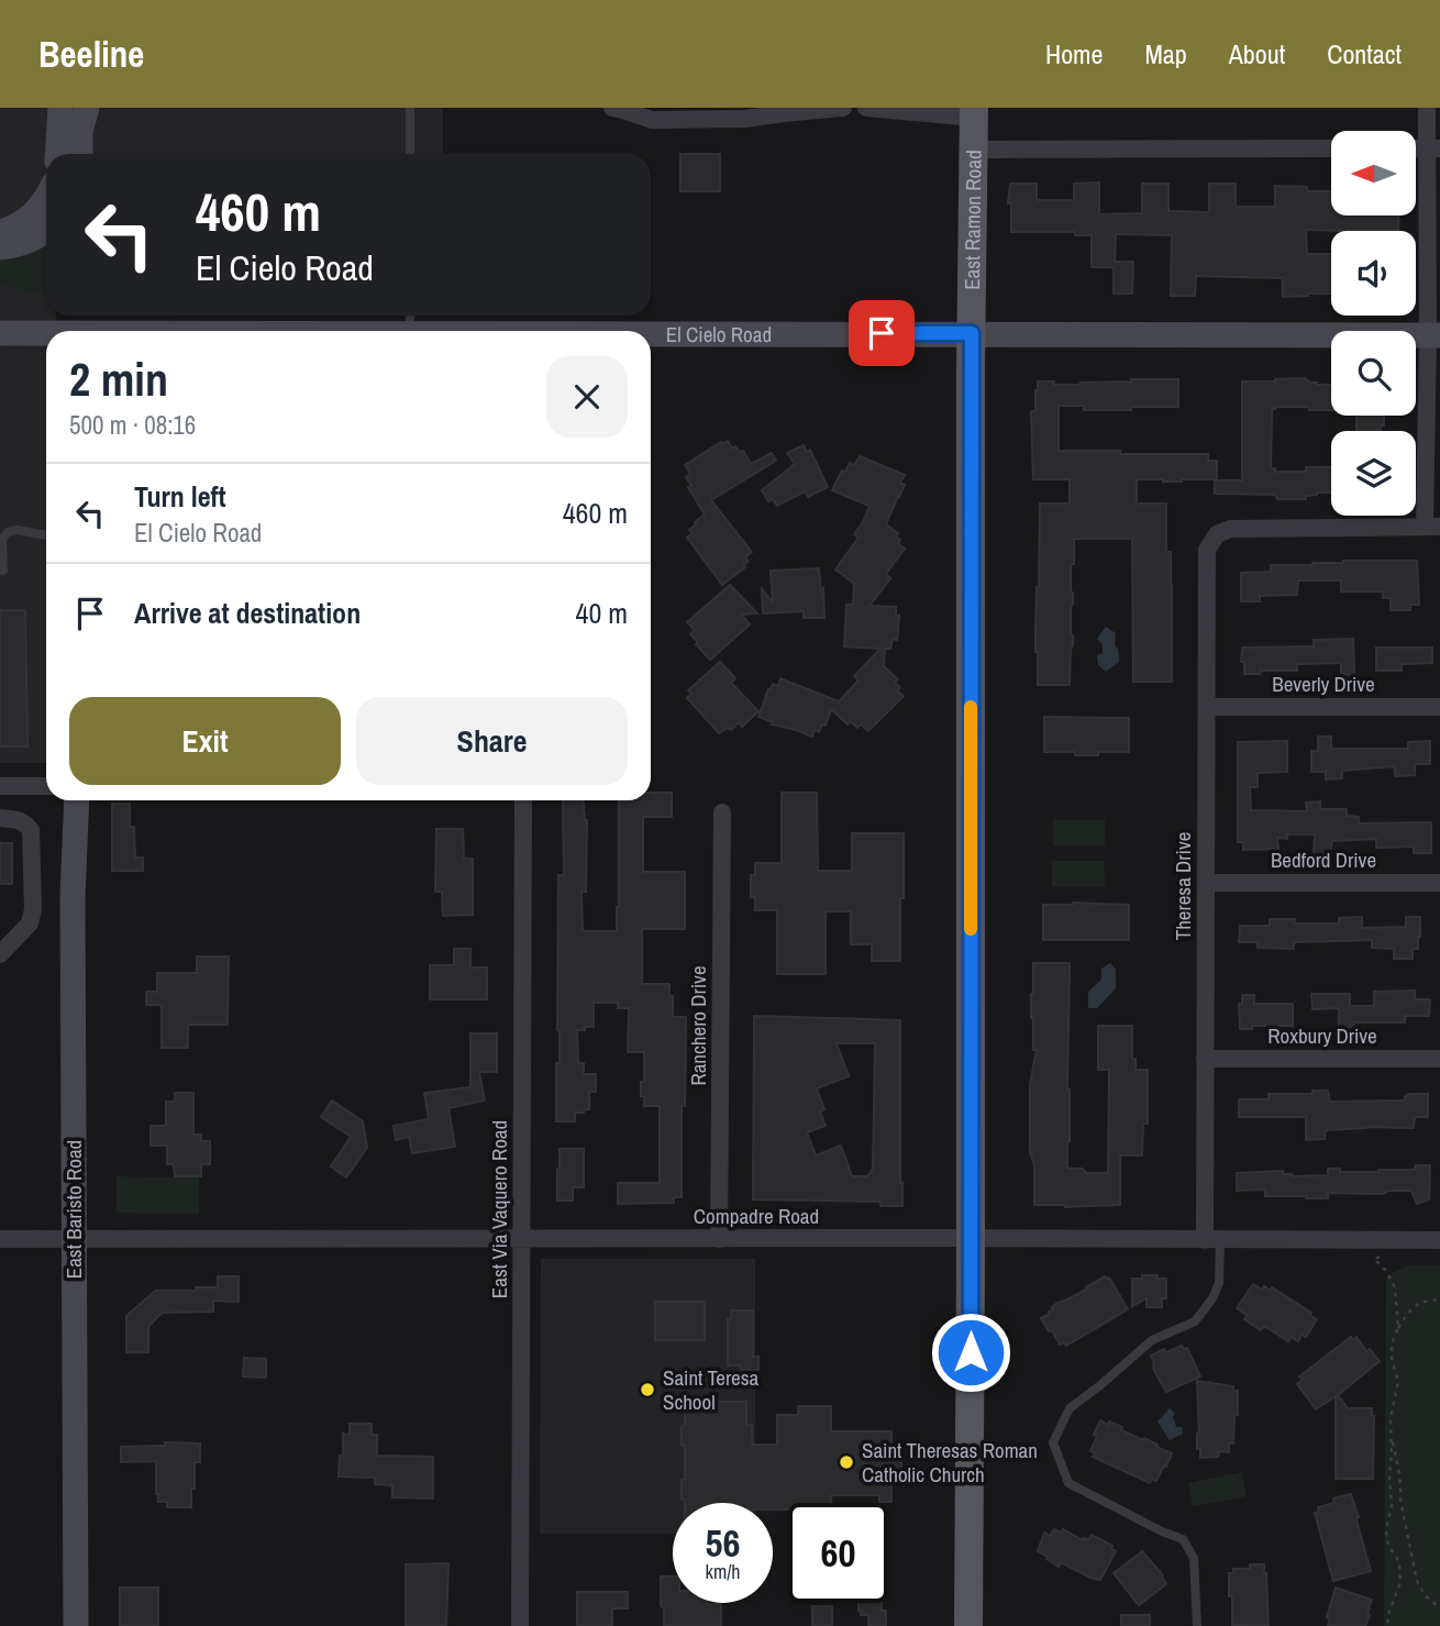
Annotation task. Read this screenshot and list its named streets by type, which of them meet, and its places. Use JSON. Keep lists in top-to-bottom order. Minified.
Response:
{"streets":{"main road":["East Ramon Road"],"street":["El Cielo Road","Beverly Drive","Bedford Drive","Theresa Drive","Ranchero Drive","Roxbury Drive","East Baristo Road","East Via Vaquero Road","Compadre Road"]},"crossings":[["East Ramon Road","El Cielo Road"],["East Ramon Road","Compadre Road"],["Beverly Drive","Theresa Drive"],["Bedford Drive","Theresa Drive"],["Theresa Drive","Roxbury Drive"],["Theresa Drive","Compadre Road"],["Ranchero Drive","Compadre Road"],["East Baristo Road","Compadre Road"],["East Via Vaquero Road","Compadre Road"]],"places":["Saint Teresa School","Saint Theresas Roman Catholic Church"],"north":"left","page":{"header":"Beeline","nav":["Home","Map","About","Contact"],"turn":["460 m","El Cielo Road"],"heading":["2 min","500 m · 08:16"],"list":[{"name":"Turn left","note":"El Cielo Road","value":"460 m"},{"name":"Arrive at destination","value":"40 m"}],"buttons":["Exit","Share"],"speed":"56 km/h","limit":"60"}}
